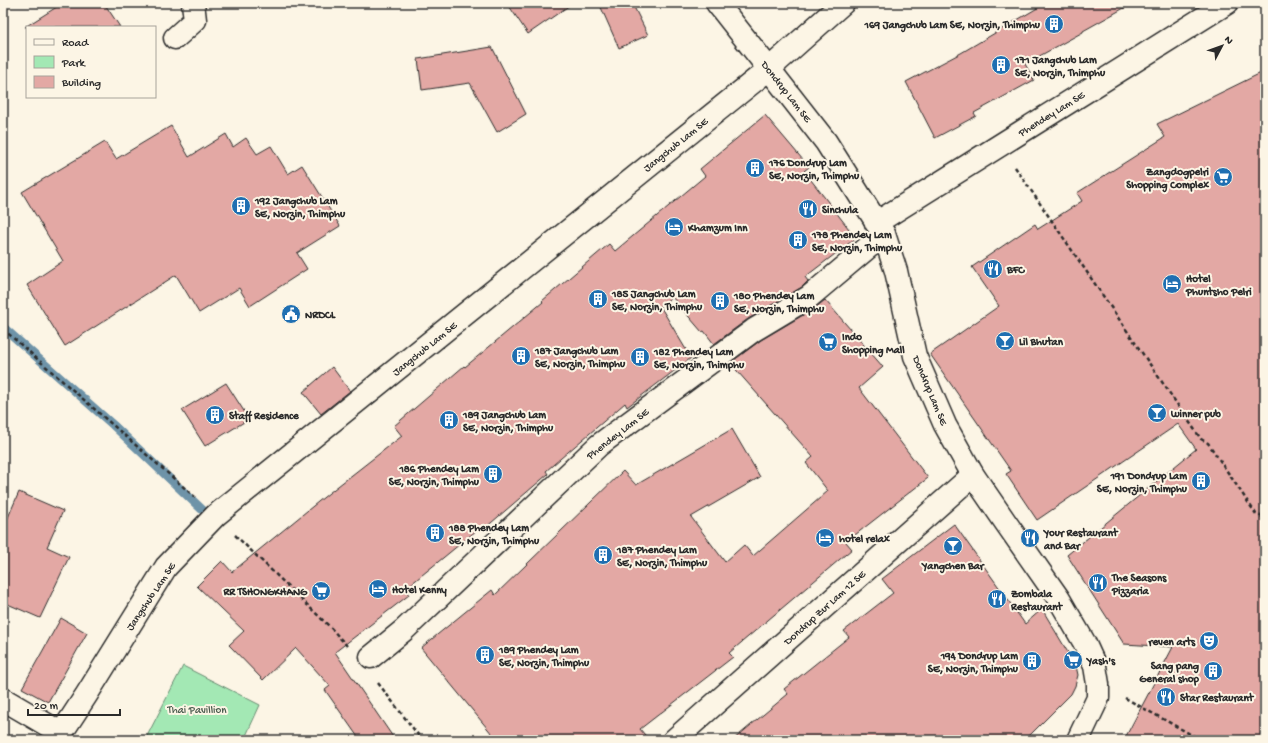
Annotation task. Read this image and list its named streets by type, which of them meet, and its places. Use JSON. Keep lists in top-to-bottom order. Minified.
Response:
{"streets":{"main road":["Dondrup Lam SE","Phendey Lam SE","Jangchub Lam SE","Dondrup Zur Lam 12 SE"]},"crossings":[["Dondrup Lam SE","Phendey Lam SE"],["Dondrup Lam SE","Jangchub Lam SE"],["Dondrup Lam SE","Dondrup Zur Lam 12 SE"]],"parks":["Thai Pavillion"],"places":{"building":["169 Jangchub Lam SE, Norzin, Thimphu","171 Jangchub Lam SE, Norzin, Thimphu","176 Dondrup Lam SE, Norzin, Thimphu","192 Jangchub Lam SE, Norzin, Thimphu","178 Phendey Lam SE, Norzin, Thimphu","185 Jangchub Lam SE, Norzin, Thimphu","180 Phendey Lam SE, Norzin, Thimphu","187 Jangchub Lam SE, Norzin, Thimphu","182 Phendey Lam SE, Norzin, Thimphu","Staff Residence","189 Jangchub Lam SE, Norzin, Thimphu","186 Phendey Lam SE, Norzin, Thimphu","191 Dondrup Lam SE, Norzin, Thimphu","188 Phendey Lam SE, Norzin, Thimphu","187 Phendey Lam SE, Norzin, Thimphu","189 Phendey Lam SE, Norzin, Thimphu","194 Dondrup Lam SE, Norzin, Thimphu","Sang pang General shop"],"supermarket":["Zangdogpelri Shopping Complex","Indo Shopping Mall","RR TSHONGKHANG","Yash's"],"restaurant":["Sinchula","BFC","Your Restaurant and Bar","The Seasons Pizzaria","Zombala Restaurant","Star Restaurant"],"hotel":["Khamzum Inn","Hotel Phuntsho Pelri","hotel relax","Hotel Kenny"],"public building":["NRDCL"],"bar":["Lil Bhutan","winner pub","Yangchen Bar"],"theatre":["reven arts"]},"legend":["Road","Park","Building"],"scale_bar":"20 m","north":"top right"}
